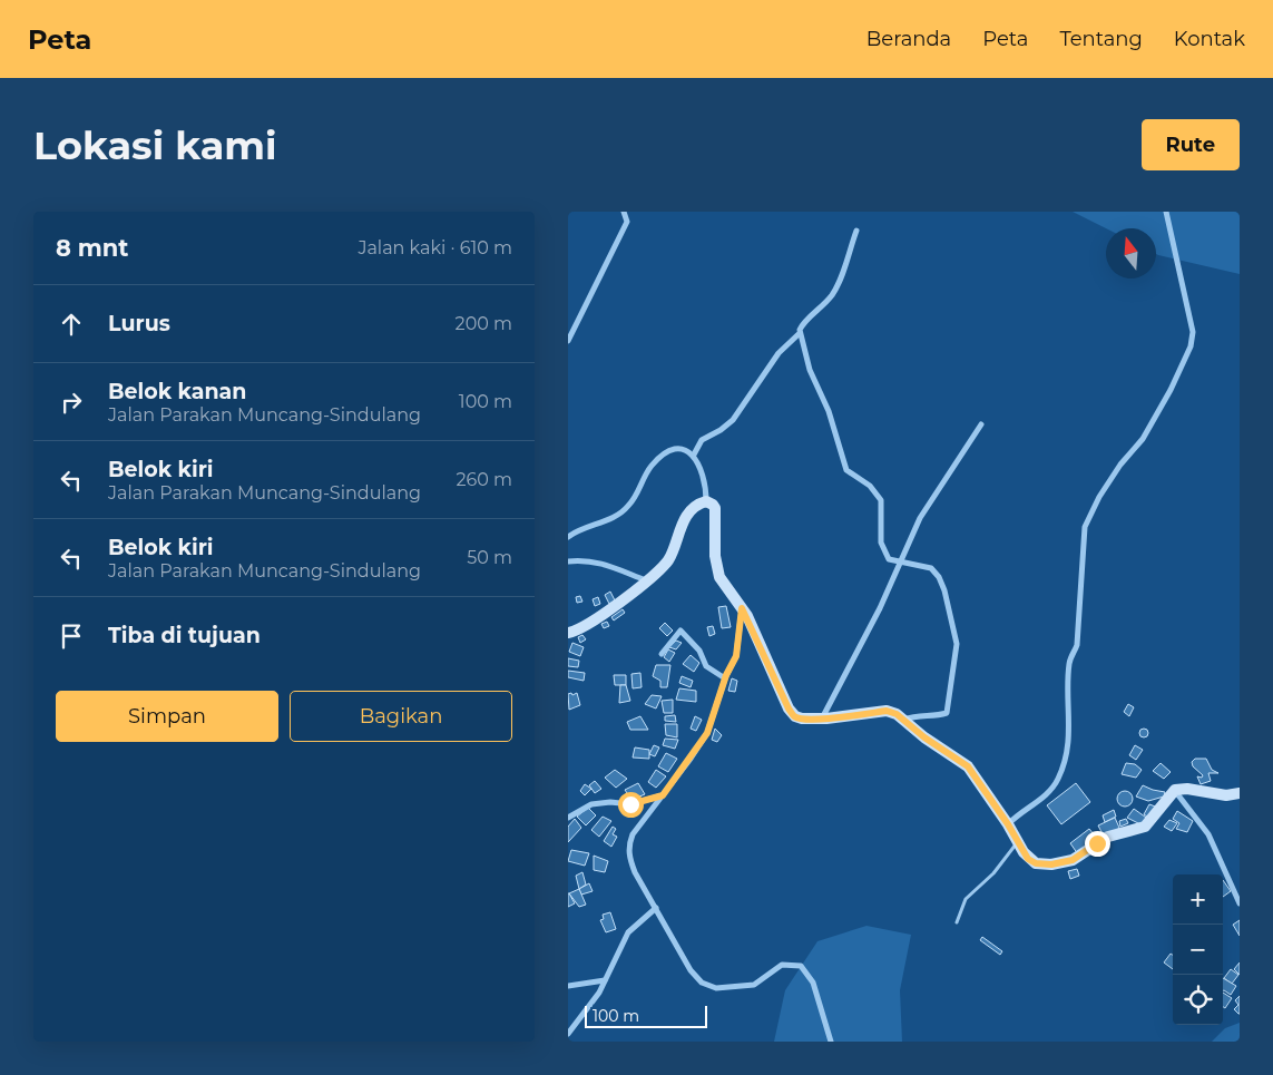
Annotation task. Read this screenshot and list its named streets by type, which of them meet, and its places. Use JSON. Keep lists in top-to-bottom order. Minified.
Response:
{"scale_bar":"100 m","north":"top","page":{"header":"Peta","nav":["Beranda","Peta","Tentang","Kontak"],"buttons":["Rute",["Simpan","Bagikan"]],"title":"Lokasi kami","heading":["8 mnt","Jalan kaki · 610 m"],"list":[["Lurus","200 m"],["Belok kanan","Jalan Parakan Muncang-Sindulang","100 m"],["Belok kiri","Jalan Parakan Muncang-Sindulang","260 m"],["Belok kiri","Jalan Parakan Muncang-Sindulang","50 m"],"Tiba di tujuan"],"map_buttons":["+","−"],"scale":"100 m"}}
